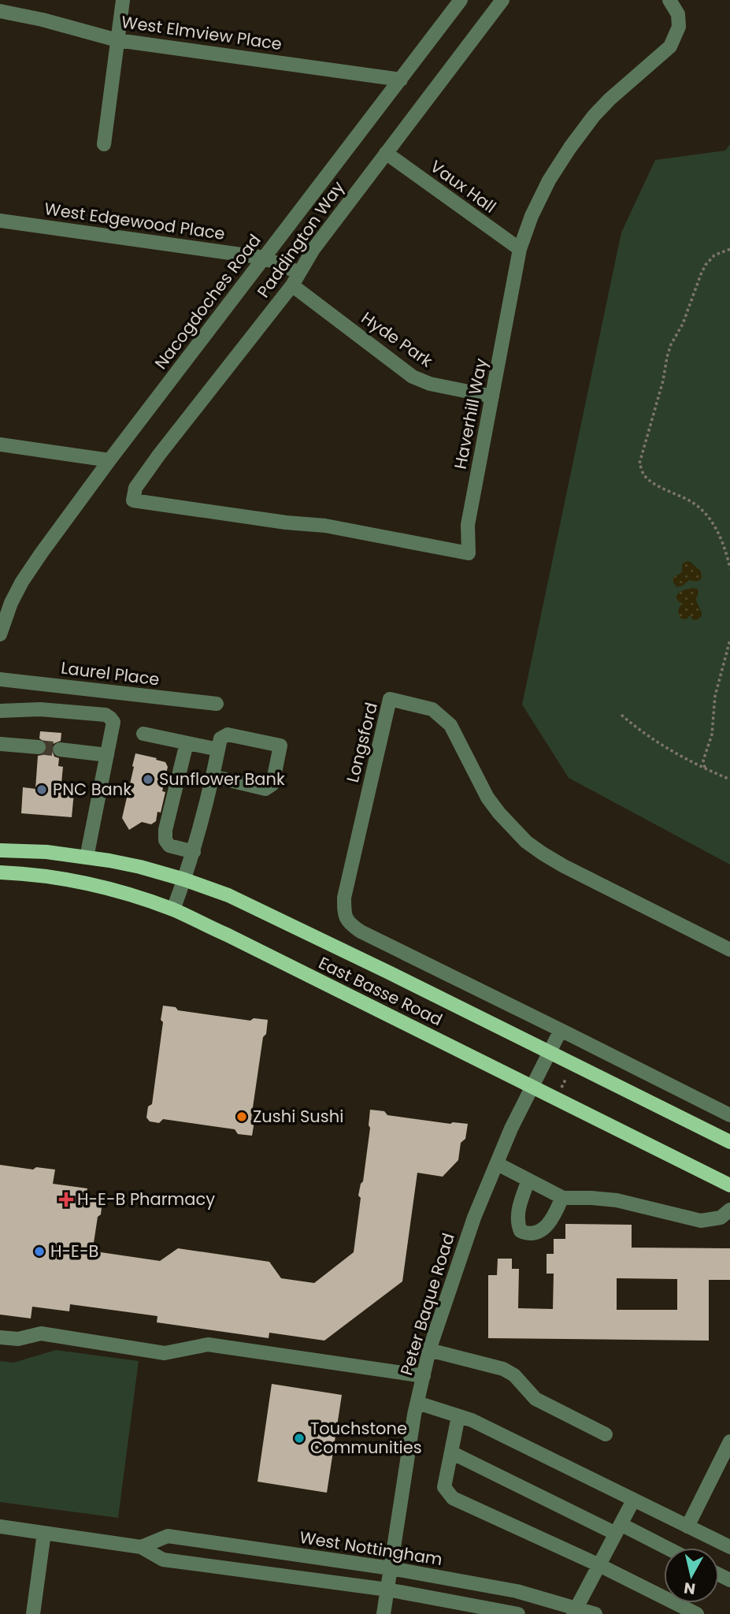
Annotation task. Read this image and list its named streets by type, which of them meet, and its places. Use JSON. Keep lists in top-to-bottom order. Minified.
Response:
{"streets":{"main road":["East Basse Road"],"street":["West Elmview Place","Vaux Hall","West Edgewood Place","Paddington Way","Nacogdoches Road","Hyde Park","Haverhill Way","Laurel Place","Longsford","Peter Baque Road","West Nottingham"]},"crossings":[["West Elmview Place","Nacogdoches Road"],["Vaux Hall","Paddington Way"],["Vaux Hall","Haverhill Way"],["West Edgewood Place","Nacogdoches Road"],["West Edgewood Place","Hyde Park"],["Paddington Way","Hyde Park"],["Paddington Way","Haverhill Way"],["Nacogdoches Road","Hyde Park"],["Hyde Park","Haverhill Way"],["East Basse Road","Peter Baque Road"],["Peter Baque Road","West Nottingham"]],"places":{"other":["Sunflower Bank","PNC Bank","Zushi Sushi","H-E-B","Touchstone Communities"],"health":["H-E-B Pharmacy"]},"north":"bottom"}
